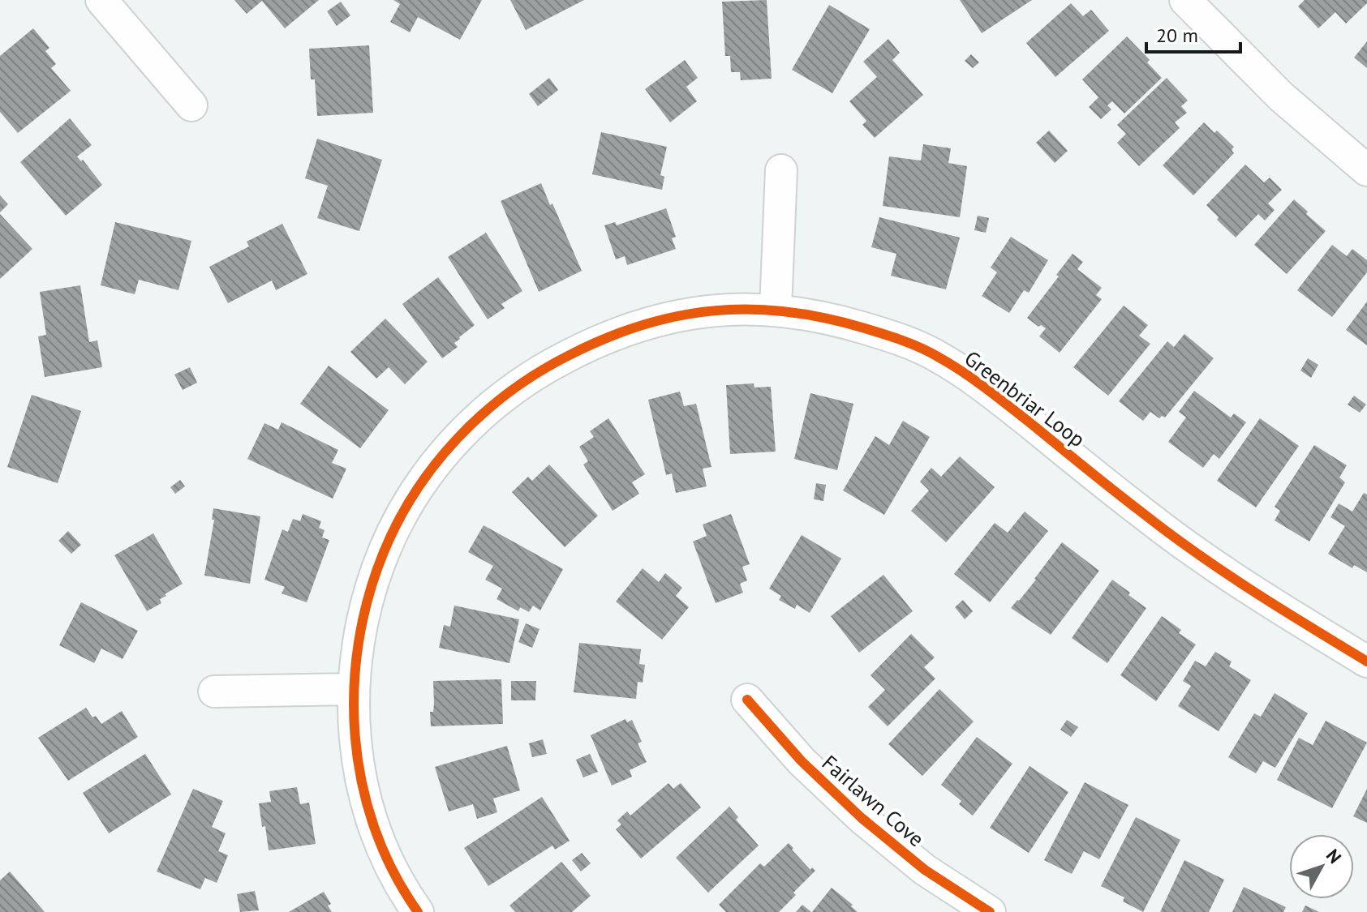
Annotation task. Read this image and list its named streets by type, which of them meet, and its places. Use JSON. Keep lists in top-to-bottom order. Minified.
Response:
{"streets":{"street":["Greenbriar Loop","Fairlawn Cove"]},"scale_bar":"20 m","north":"top right"}
